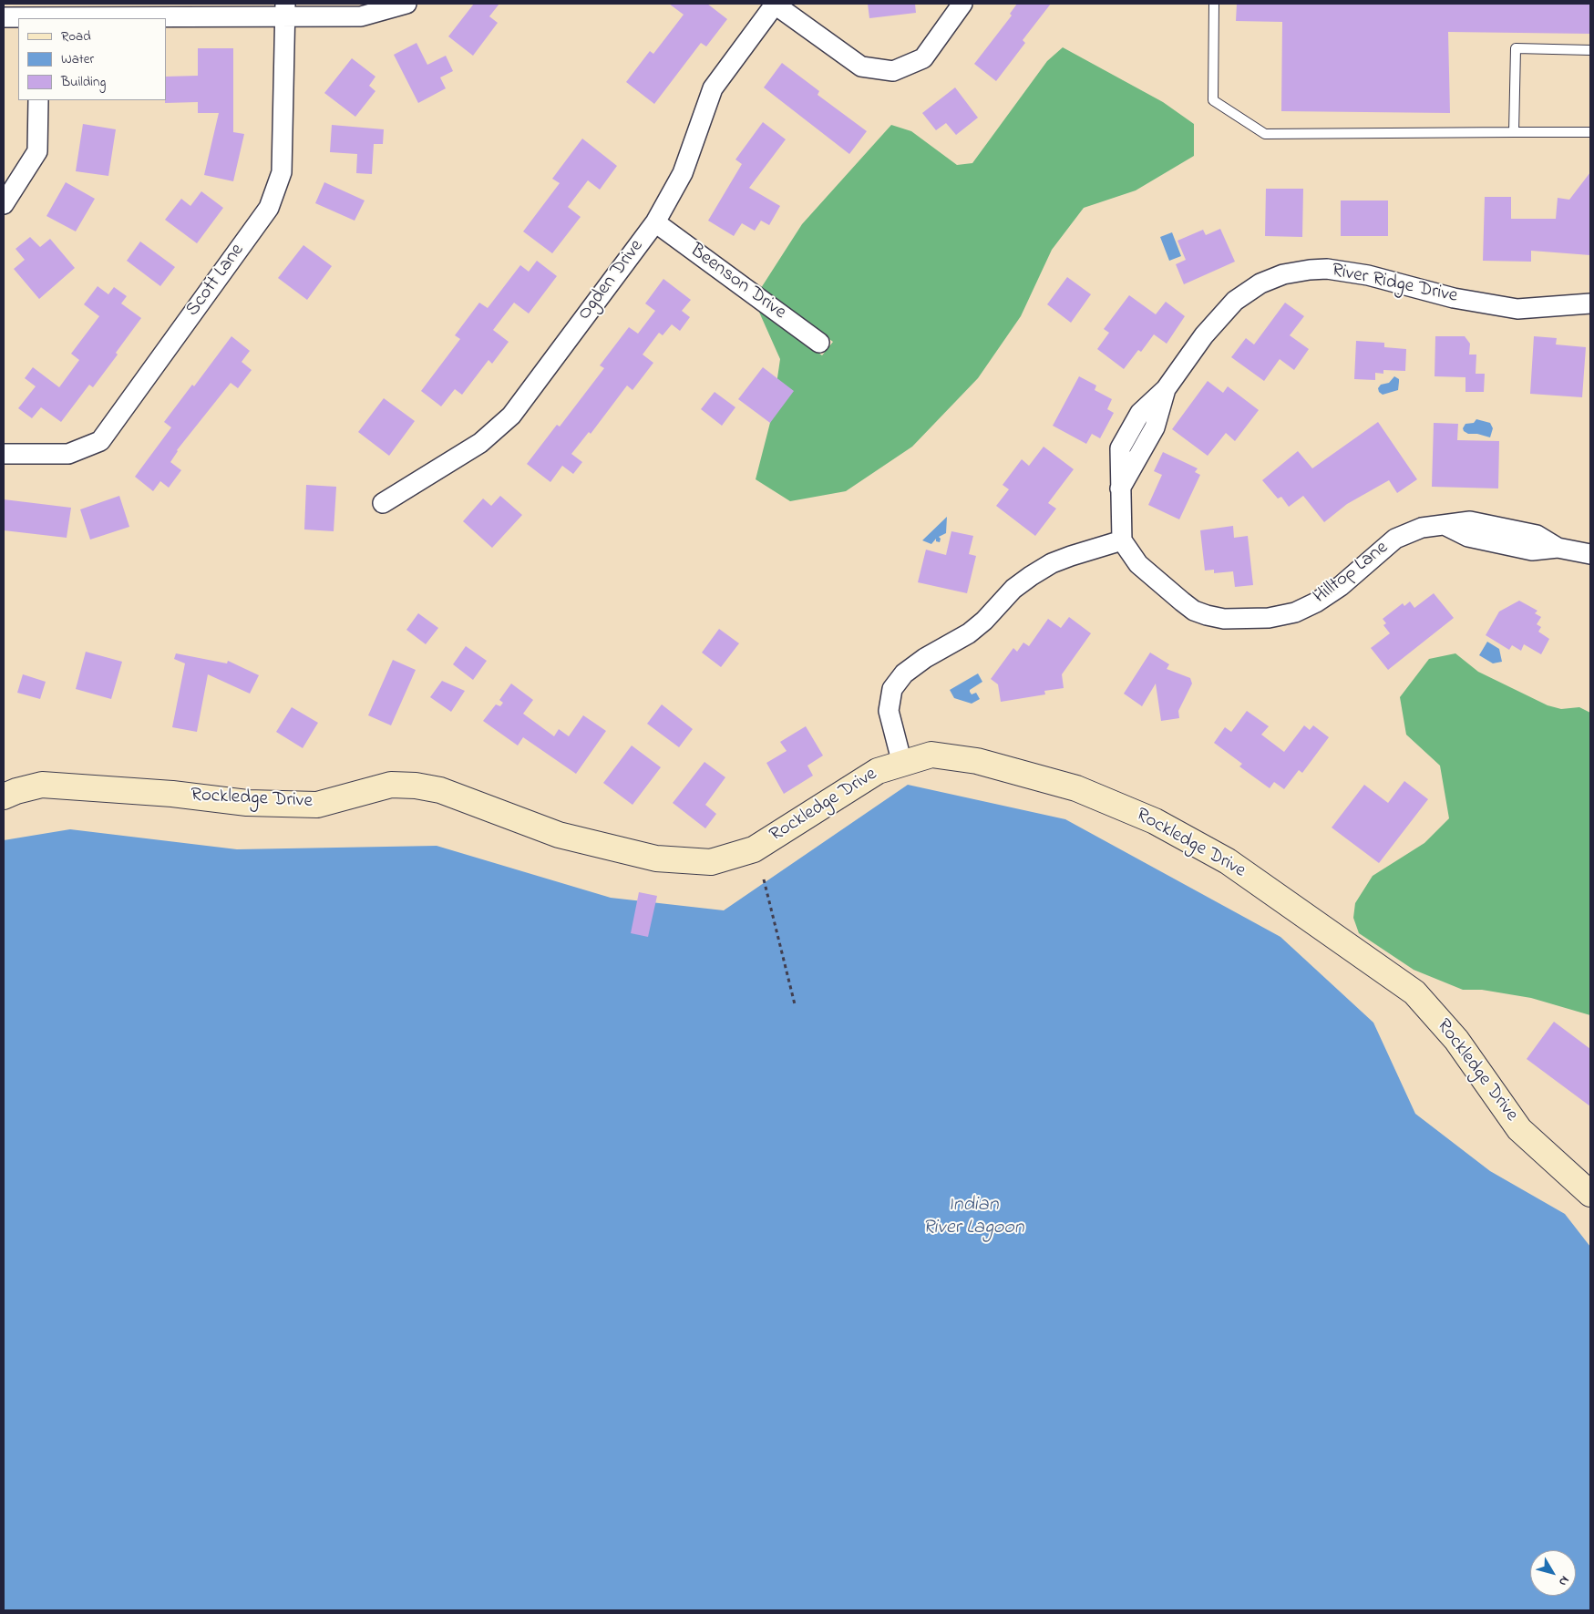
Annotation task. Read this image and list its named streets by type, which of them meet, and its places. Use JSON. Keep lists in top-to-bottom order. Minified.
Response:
{"streets":{"street":["Scott Lane","Ogden Drive","Beenson Drive","River Ridge Drive","Hilltop Lane","Rockledge Drive"]},"crossings":[["Ogden Drive","Beenson Drive"],["River Ridge Drive","Hilltop Lane"]],"water":["Indian River Lagoon"],"legend":["Road","Water","Building"],"north":"bottom right"}
